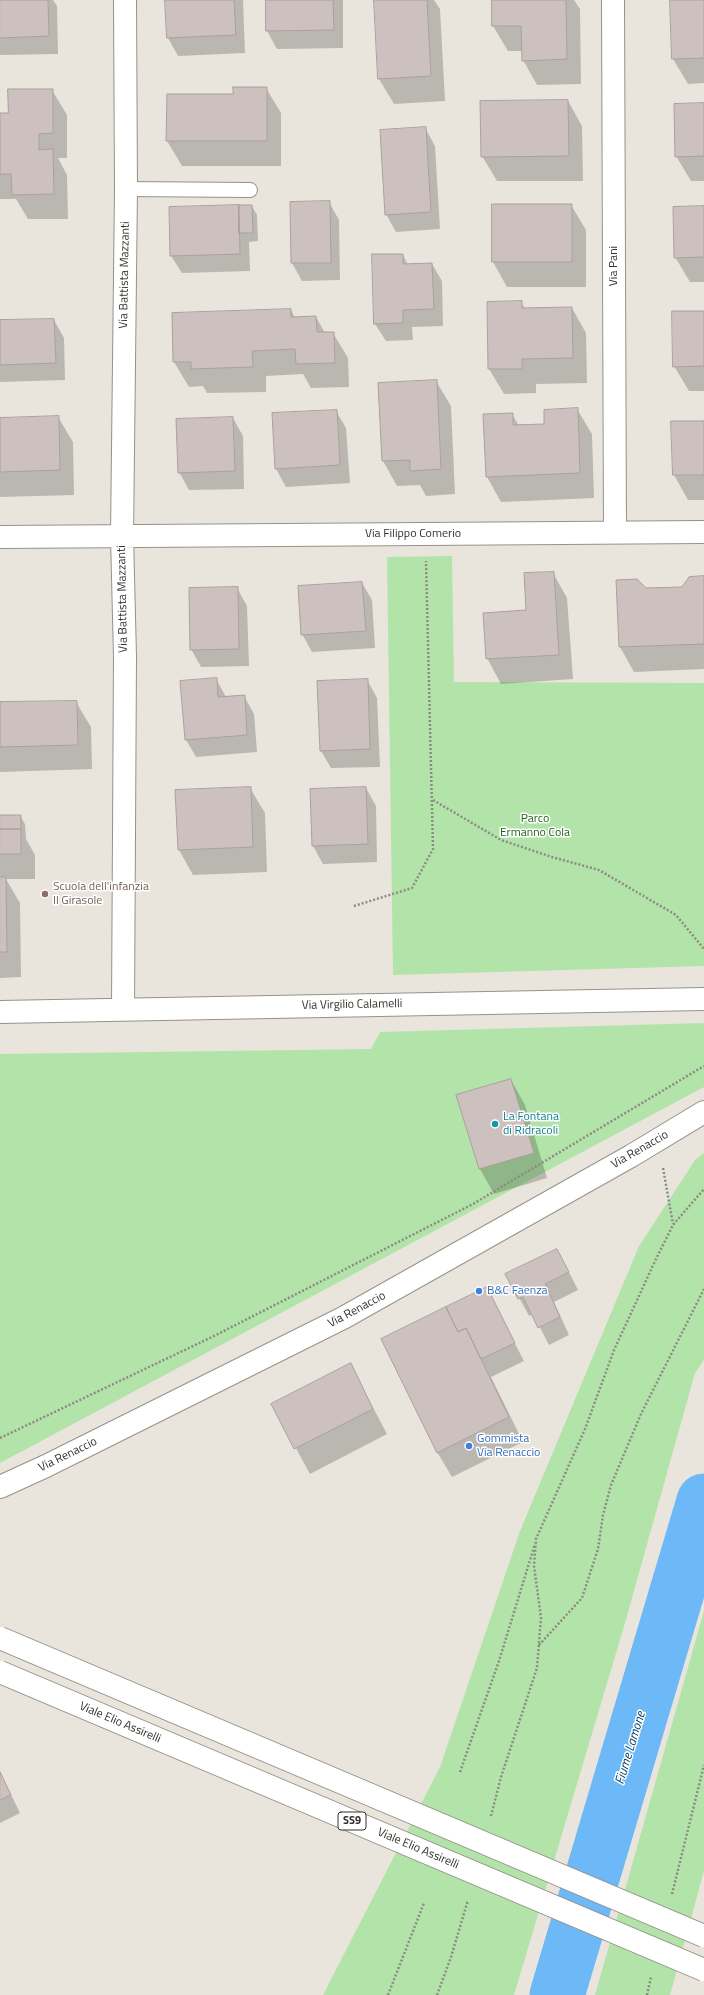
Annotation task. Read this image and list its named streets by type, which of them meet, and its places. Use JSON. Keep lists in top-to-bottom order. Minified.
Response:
{"streets":{"street":["Via Pani","Via Battista Mazzanti","Via Filippo Comerio","Via Virgilio Calamelli","Via Renaccio","Viale Elio Assirelli","SS9"]},"crossings":[["Via Pani","Via Filippo Comerio"],["Via Battista Mazzanti","Via Filippo Comerio"],["Via Battista Mazzanti","Via Virgilio Calamelli"]],"water":["Fiume Lamone"],"parks":["Parco Ermanno Cola"],"places":["Scuola dell'infanzia Il Girasole","La Fontana di Ridracoli","B&C Faenza","Gommista Via Renaccio"]}
